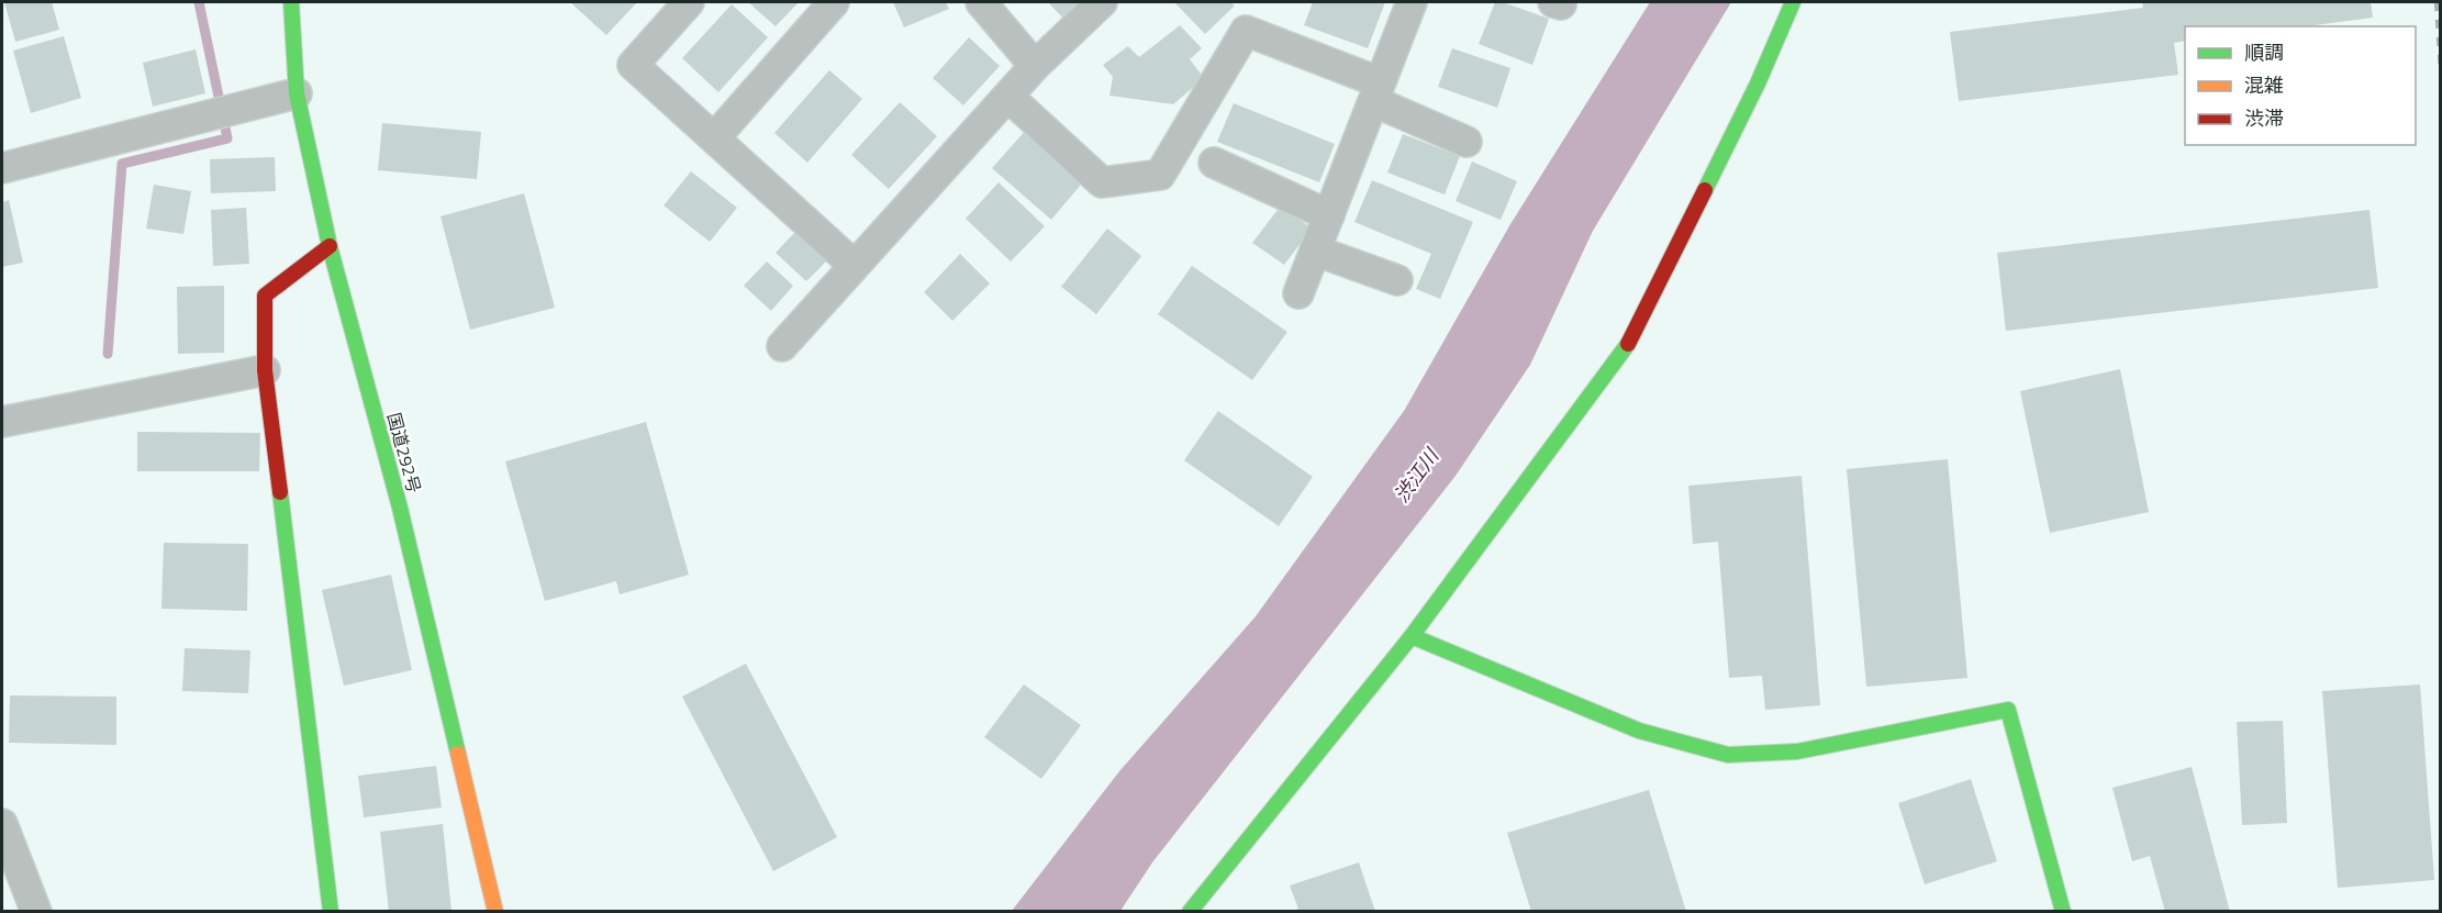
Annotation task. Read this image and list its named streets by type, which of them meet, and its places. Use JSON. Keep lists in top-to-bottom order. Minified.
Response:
{"streets":{"main road":["国道292号"]},"water":["渋江川"],"legend":["順調","混雑","渋滞"]}
